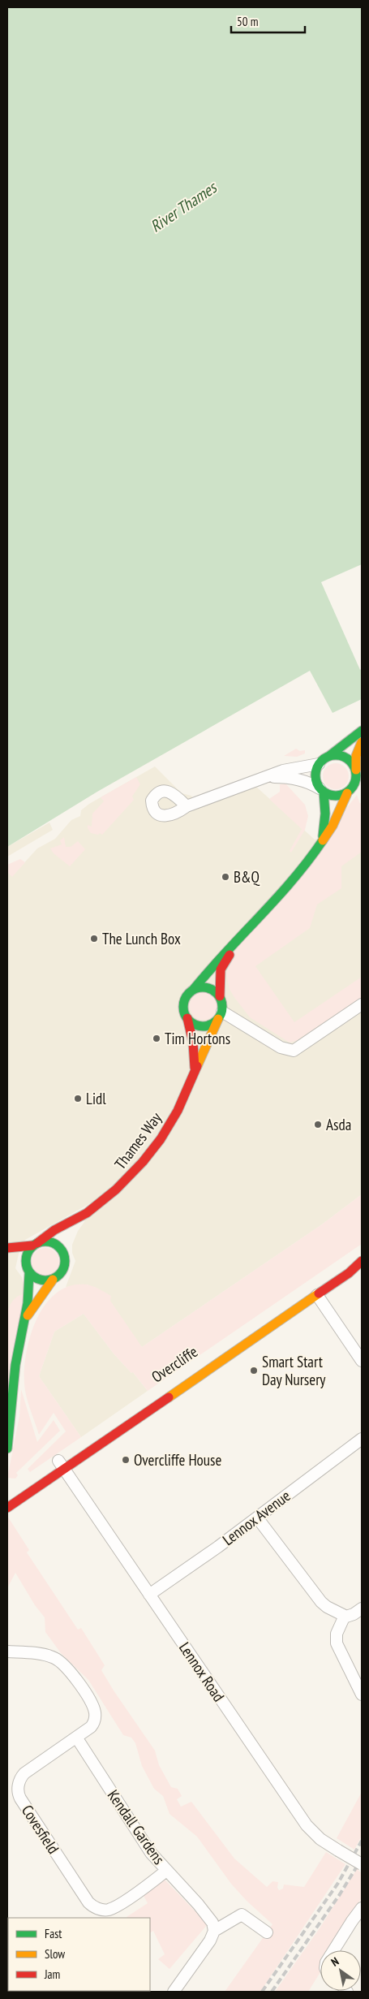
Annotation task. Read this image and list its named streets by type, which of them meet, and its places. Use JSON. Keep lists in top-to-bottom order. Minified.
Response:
{"streets":{"street":["Thames Way","Overcliffe","Lennox Avenue","Lennox Road","Kendall Gardens","Covesfield"]},"crossings":[["Overcliffe","Lennox Road"],["Lennox Avenue","Lennox Road"],["Kendall Gardens","Covesfield"]],"water":["River Thames"],"places":["B&Q","The Lunch Box","Tim Hortons","Lidl","Asda","Smart Start Day Nursery","Overcliffe House"],"legend":["Fast","Slow","Jam"],"scale_bar":"50 m","north":"top left"}
